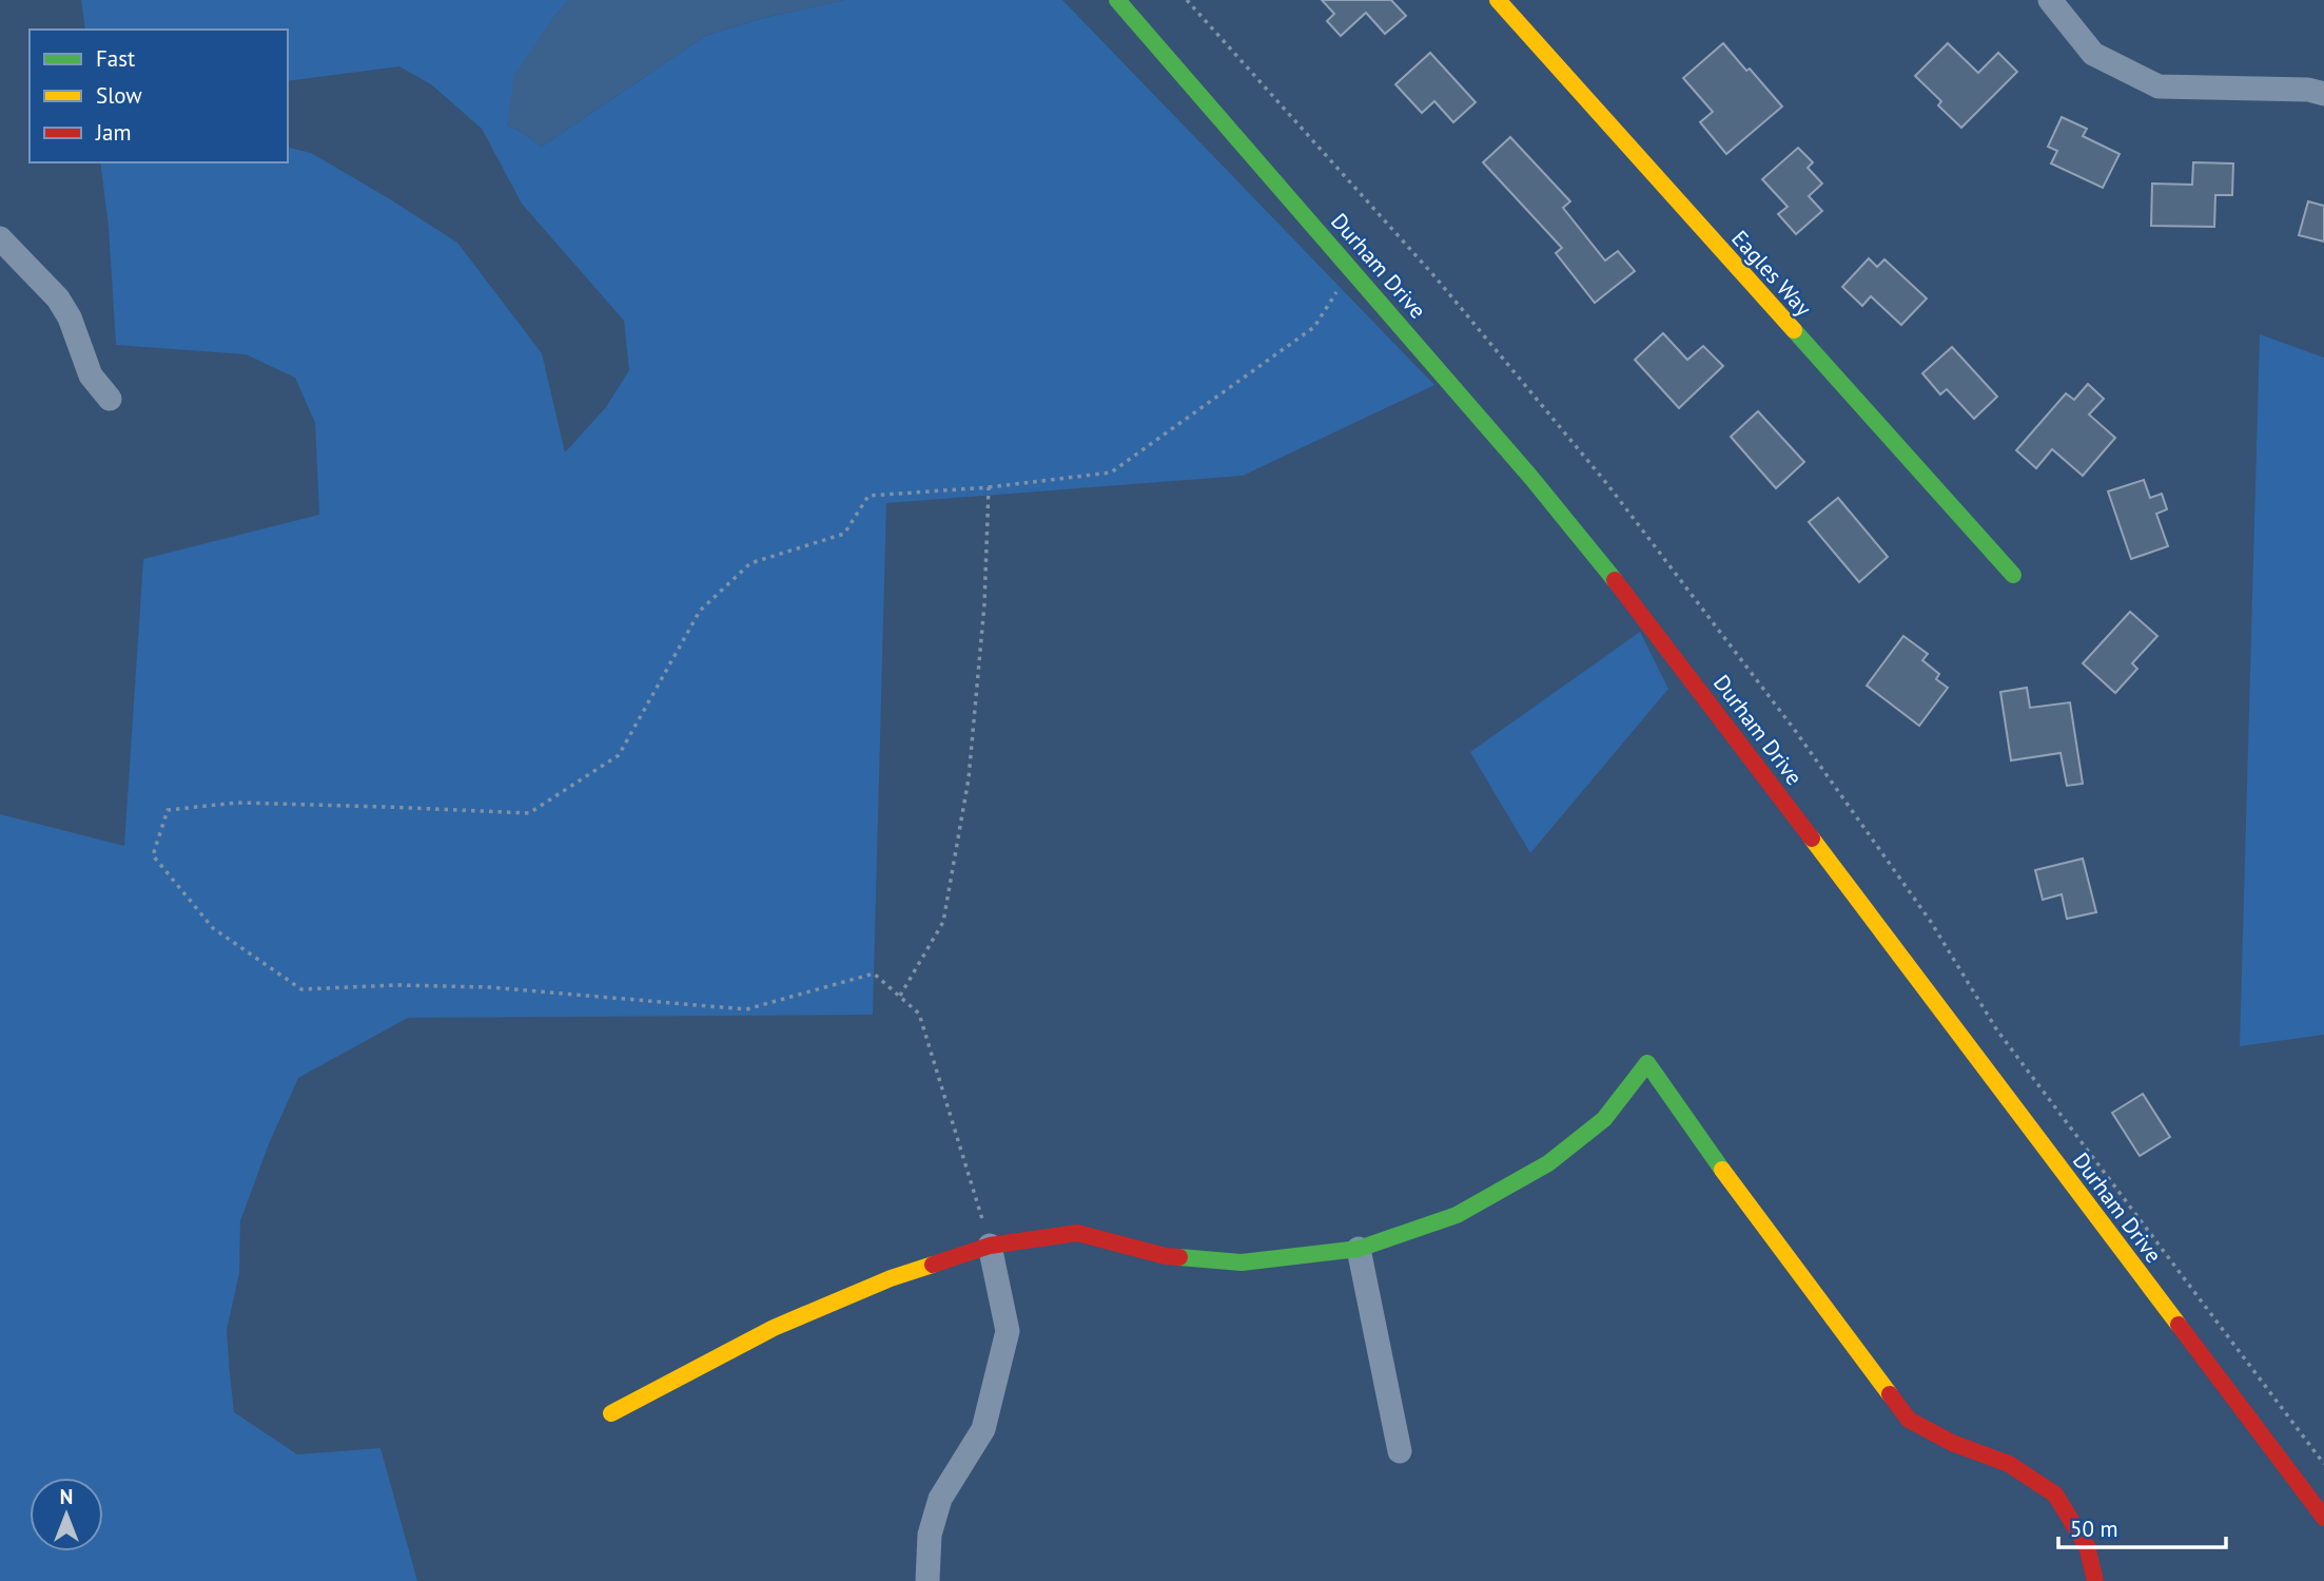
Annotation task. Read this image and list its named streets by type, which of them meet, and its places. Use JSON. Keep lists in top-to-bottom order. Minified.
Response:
{"streets":{"street":["Durham Drive","Eagles Way"]},"legend":["Fast","Slow","Jam"],"scale_bar":"50 m","north":"top"}
